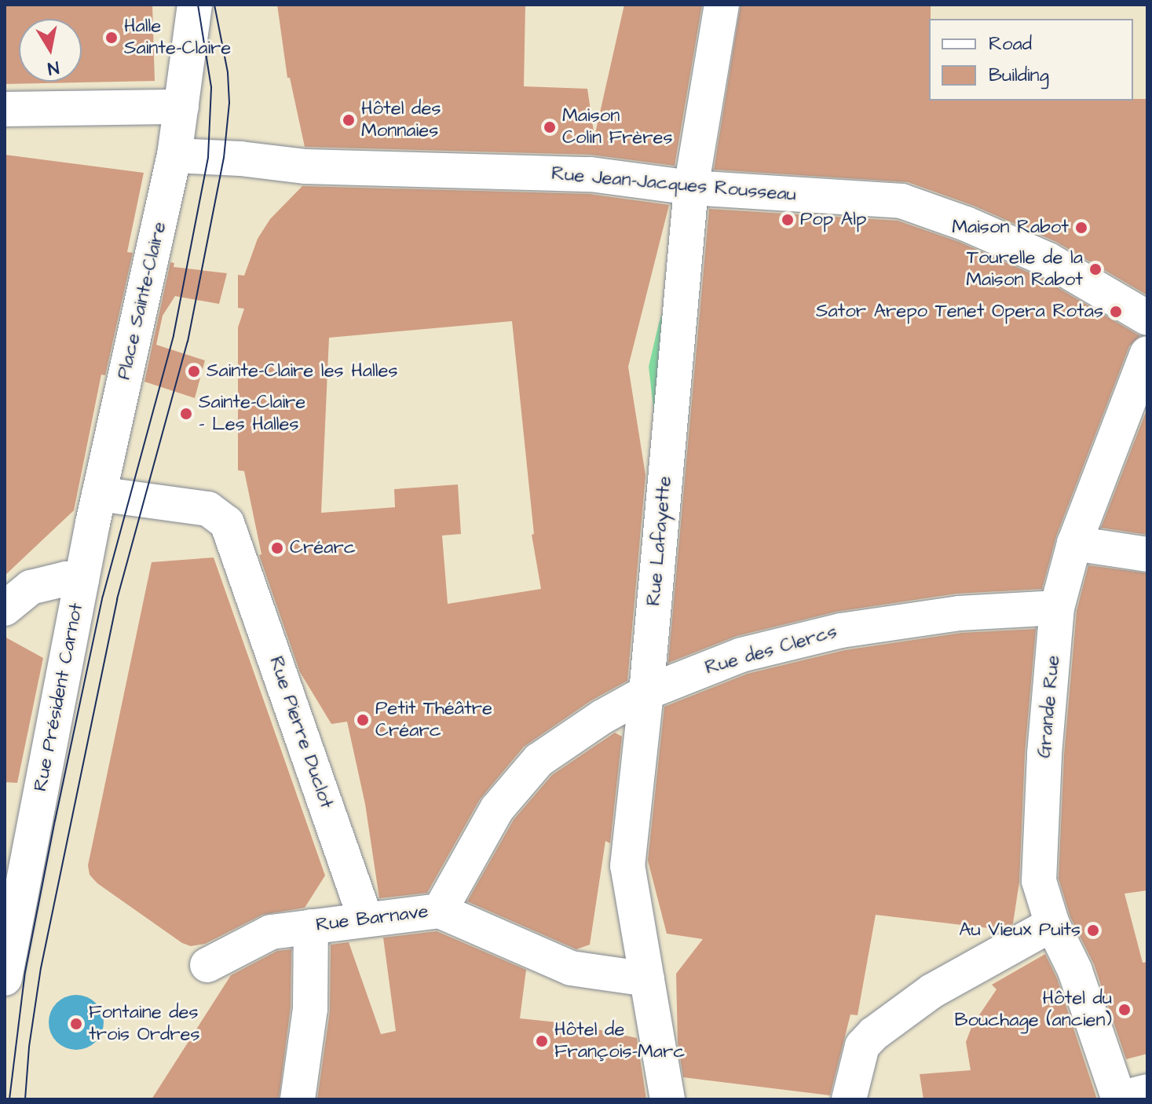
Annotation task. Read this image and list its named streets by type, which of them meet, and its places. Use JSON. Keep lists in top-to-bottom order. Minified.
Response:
{"streets":{"street":["Rue Jean-Jacques Rousseau","Place Sainte-Claire","Rue Lafayette","Rue des Clercs","Rue Président Carnot","Grande Rue","Rue Pierre Duclot","Rue Barnave"]},"crossings":[["Rue Jean-Jacques Rousseau","Place Sainte-Claire"],["Rue Jean-Jacques Rousseau","Rue Lafayette"],["Place Sainte-Claire","Rue Président Carnot"],["Place Sainte-Claire","Rue Pierre Duclot"],["Rue Lafayette","Rue des Clercs"],["Rue Lafayette","Rue Barnave"],["Rue des Clercs","Grande Rue"],["Rue des Clercs","Rue Barnave"],["Rue Président Carnot","Rue Pierre Duclot"],["Rue Pierre Duclot","Rue Barnave"]],"places":["Halle Sainte-Claire","Hôtel des Monnaies","Maison Colin Frères","Pop Alp","Maison Rabot","Tourelle de la Maison Rabot","Sator Arepo Tenet Opera Rotas","Sainte-Claire les Halles","Sainte-Claire - Les Halles","Créarc","Petit Théâtre Créarc","Au Vieux Puits","Hôtel du Bouchage (ancien)","Fontaine des trois Ordres","Hôtel de François-Marc"],"legend":["Road","Building"],"north":"bottom"}
